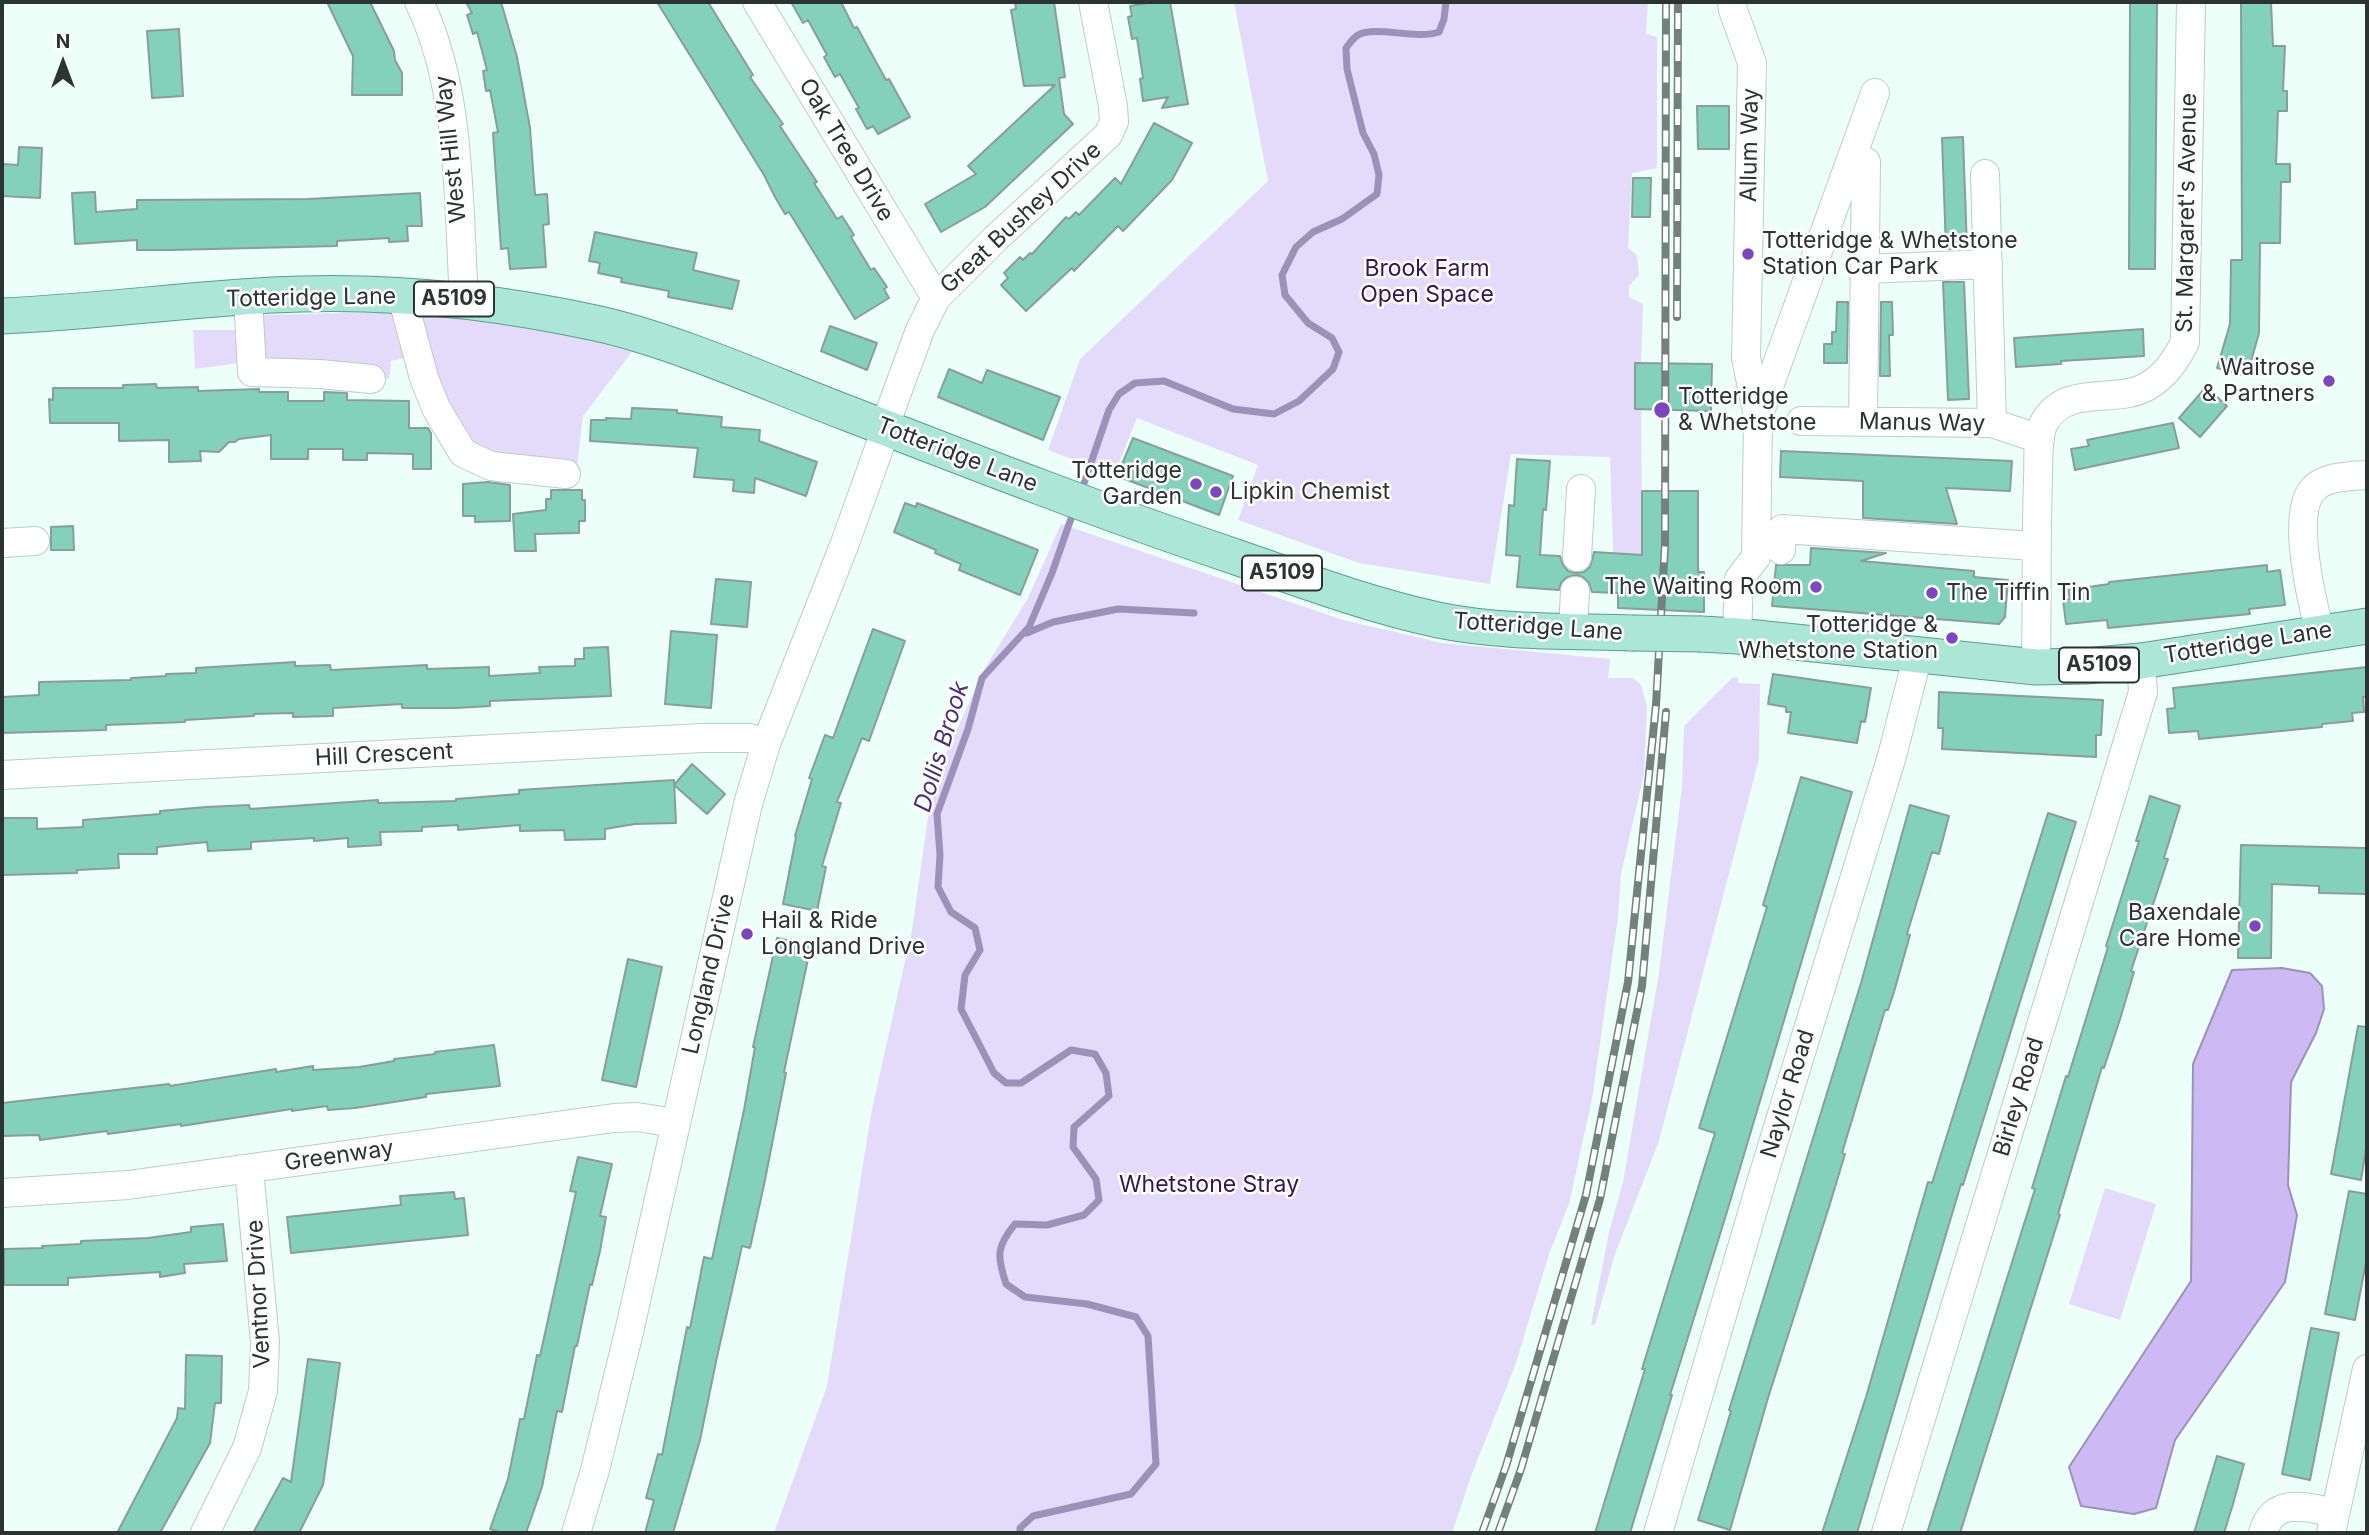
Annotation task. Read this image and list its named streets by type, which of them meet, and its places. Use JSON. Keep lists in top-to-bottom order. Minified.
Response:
{"streets":{"main road":["Totteridge Lane","A5109"],"street":["Allum Way","West Hill Way","Oak Tree Drive","St. Margaret's Avenue","Great Bushey Drive","Manus Way","Hill Crescent","Longland Drive","Naylor Road","Birley Road","Greenway","Ventnor Drive"]},"crossings":[["Allum Way","Totteridge Lane"],["West Hill Way","Totteridge Lane"],["Oak Tree Drive","Great Bushey Drive"],["St. Margaret's Avenue","Totteridge Lane"],["St. Margaret's Avenue","Manus Way"],["Great Bushey Drive","Totteridge Lane"],["Great Bushey Drive","Longland Drive"],["Totteridge Lane","Longland Drive"],["Totteridge Lane","Naylor Road"],["Totteridge Lane","Birley Road"],["Hill Crescent","Longland Drive"],["Longland Drive","Greenway"],["Greenway","Ventnor Drive"]],"water":["Dollis Brook"],"parks":["Brook Farm Open Space","Whetstone Stray"],"places":["Totteridge & Whetstone Station Car Park","Waitrose & Partners","Totteridge & Whetstone","Totteridge Garden","Lipkin Chemist","The Waiting Room","The Tiffin Tin","Totteridge & Whetstone Station","Baxendale Care Home","Hail & Ride Longland Drive"],"north":"top"}
